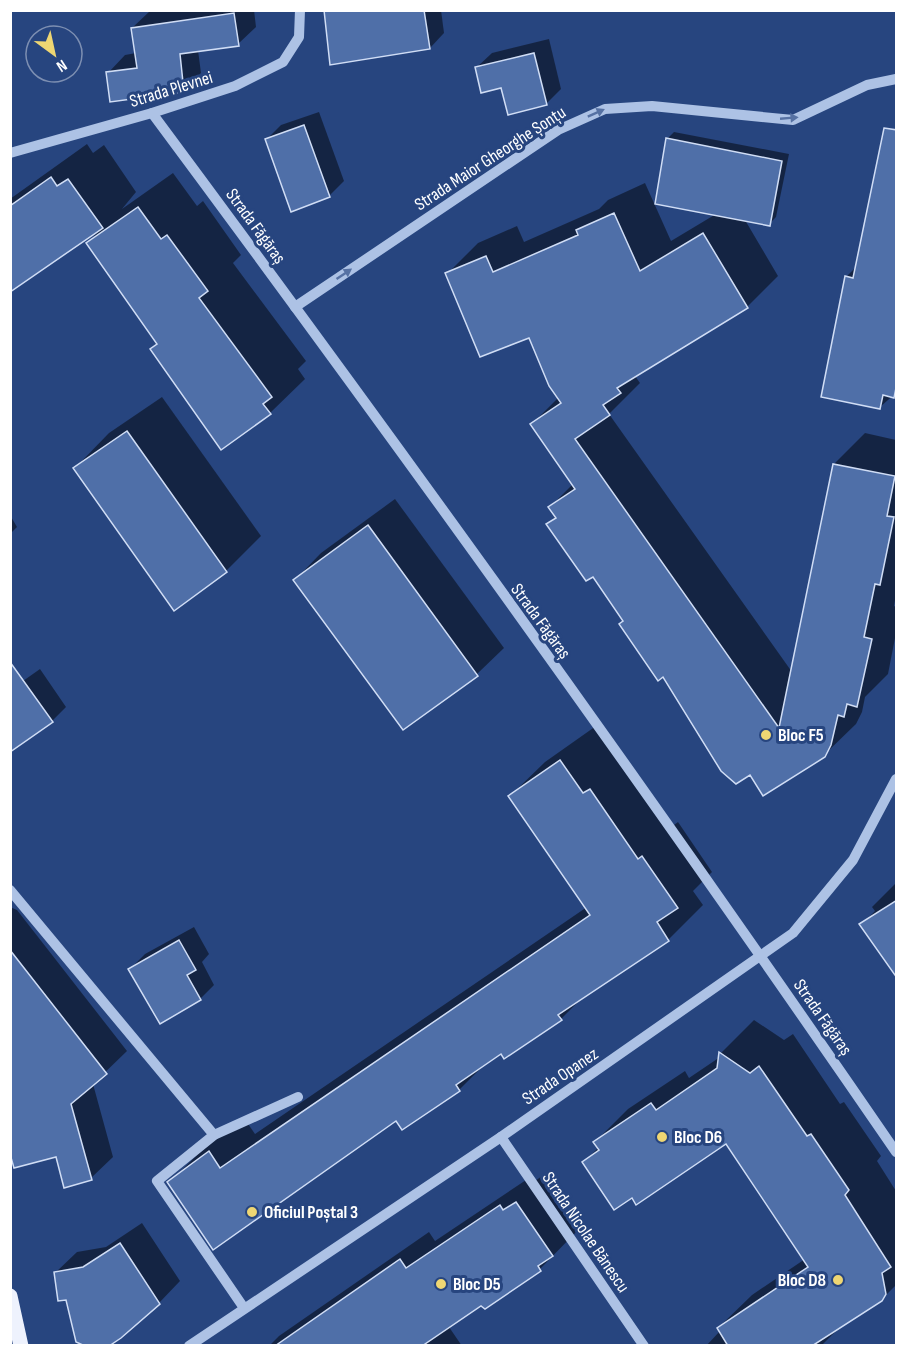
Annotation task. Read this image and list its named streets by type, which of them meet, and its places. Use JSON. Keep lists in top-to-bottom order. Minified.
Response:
{"streets":{"street":["Strada Plevnei","Strada Maior Gheorghe Șonțu","Strada Făgăraș","Strada Opanez","Strada Nicolae Bănescu"]},"crossings":[["Strada Plevnei","Strada Făgăraș"],["Strada Maior Gheorghe Șonțu","Strada Făgăraș"],["Strada Făgăraș","Strada Opanez"],["Strada Opanez","Strada Nicolae Bănescu"]],"one_way":["Strada Maior Gheorghe Șonțu"],"places":["Bloc F5","Bloc D6","Oficiul Poștal 3","Bloc D8","Bloc D5"],"north":"bottom right"}
